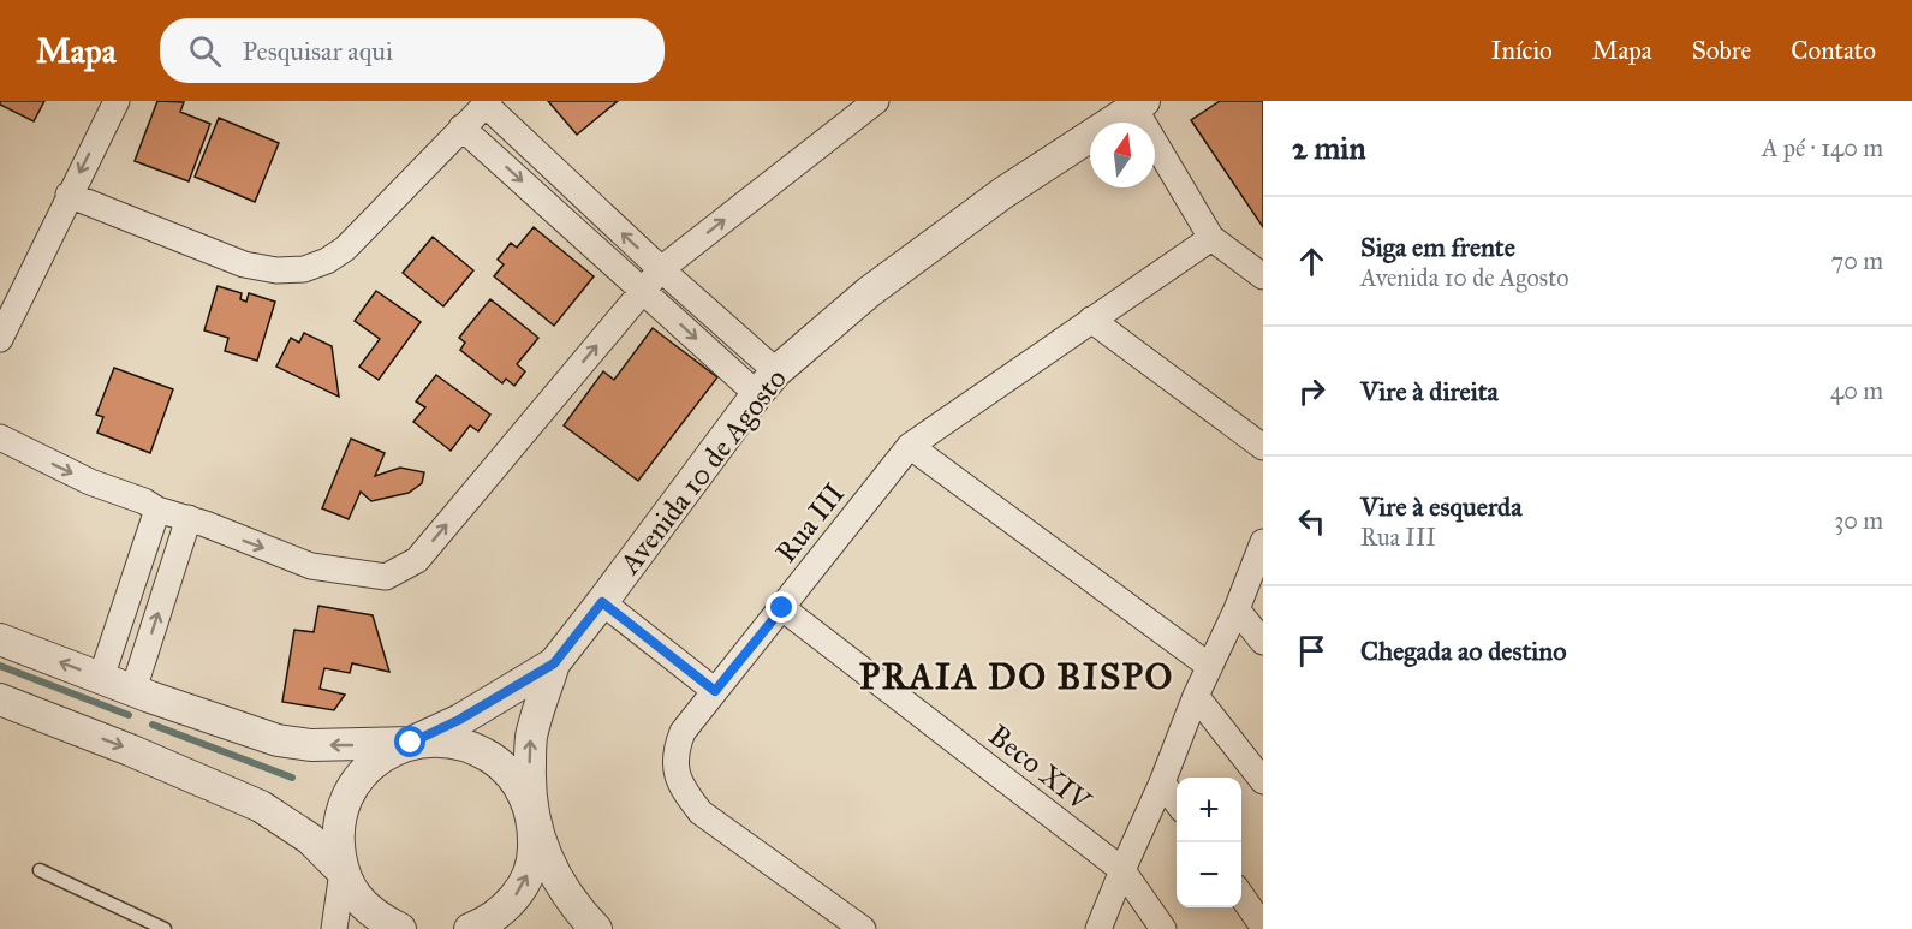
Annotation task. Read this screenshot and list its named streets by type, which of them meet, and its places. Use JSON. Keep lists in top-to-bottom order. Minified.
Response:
{"streets":{"street":["Avenida 10 de Agosto","Rua III","Beco XIV"]},"crossings":[["Rua III","Beco XIV"]],"districts":["PRAIA DO BISPO"],"north":"top","page":{"header":"Mapa","search":"Pesquisar aqui","nav":["Início","Mapa","Sobre","Contato"],"heading":["2 min","A pé · 140 m"],"list":[["Siga em frente","Avenida 10 de Agosto","70 m"],["Vire à direita","40 m"],["Vire à esquerda","Rua III","30 m"],"Chegada ao destino"],"map_buttons":["+","−"]}}
